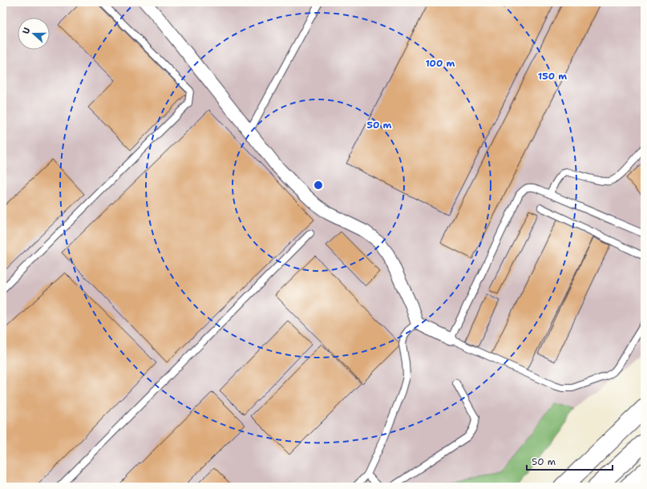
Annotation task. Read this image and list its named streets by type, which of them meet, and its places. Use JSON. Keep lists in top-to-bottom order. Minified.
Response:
{"scale_bar":"50 m","north":"left","rings":["100 m","150 m","50 m"]}
